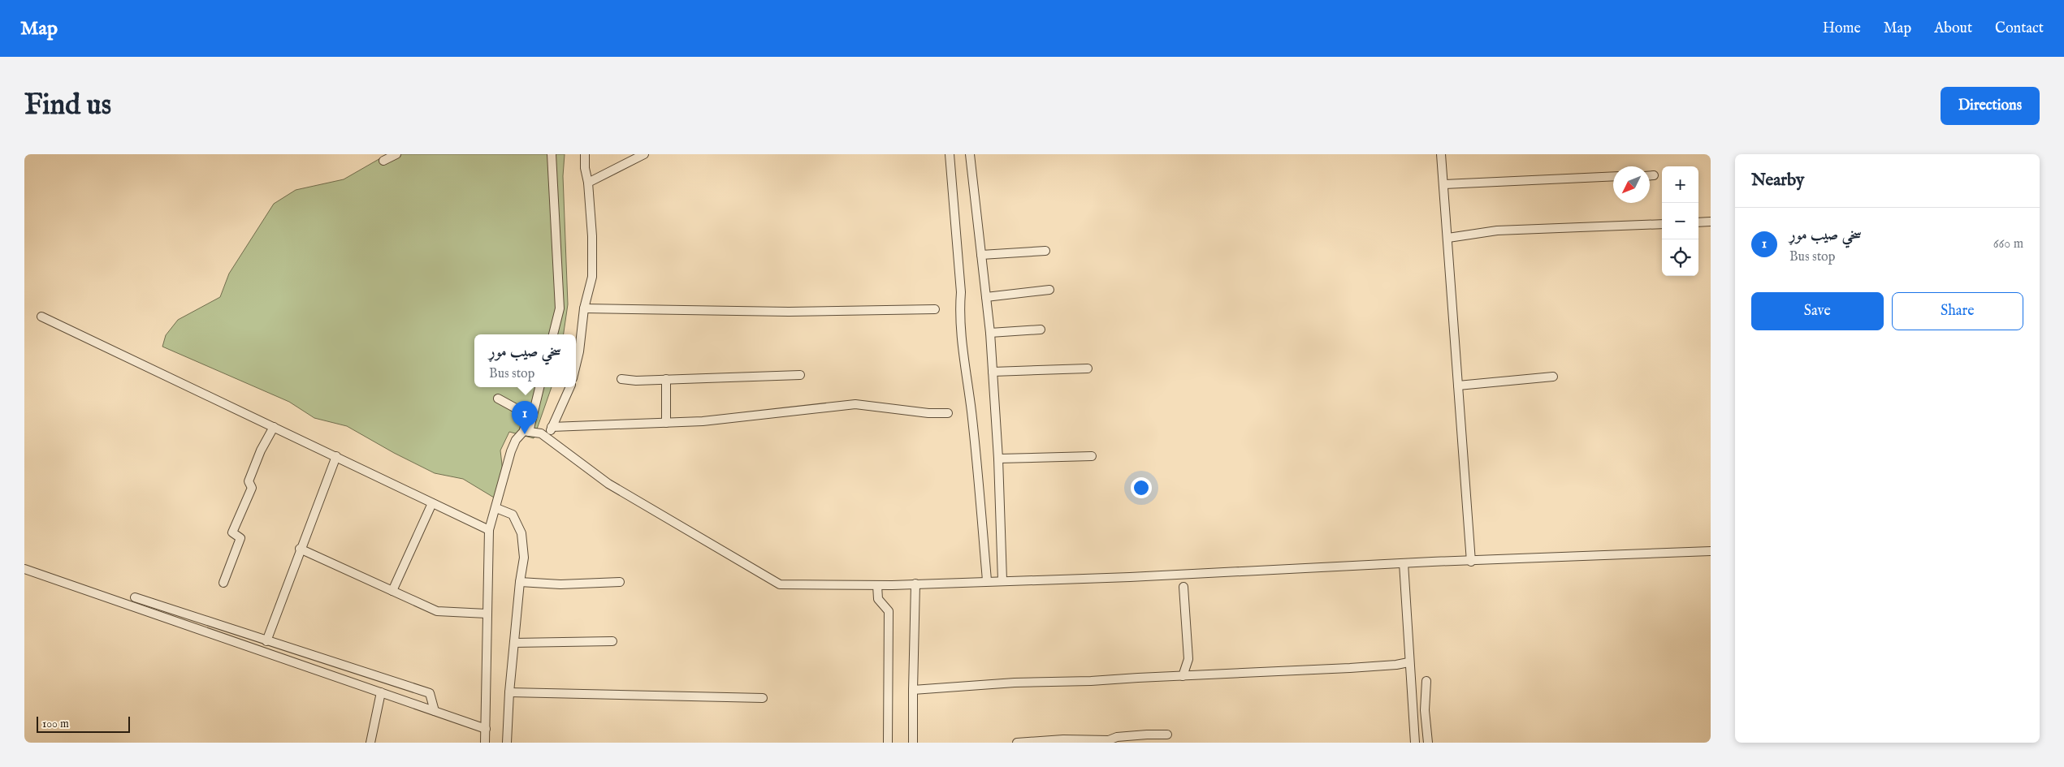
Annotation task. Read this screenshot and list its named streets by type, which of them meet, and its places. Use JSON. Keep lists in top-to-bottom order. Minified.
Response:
{"scale_bar":"100 m","north":"bottom left","page":{"header":"Map","nav":["Home","Map","About","Contact"],"buttons":["Directions",["Save","Share"]],"title":"Find us","heading":"Nearby","map_buttons":["+","−"],"list":[{"mark":"1","name":"سخي صیب موړ","note":"Bus stop","value":"660 m"}],"popup":["سخي صیب موړ","Bus stop"],"pins":"1","scale":"100 m"}}
